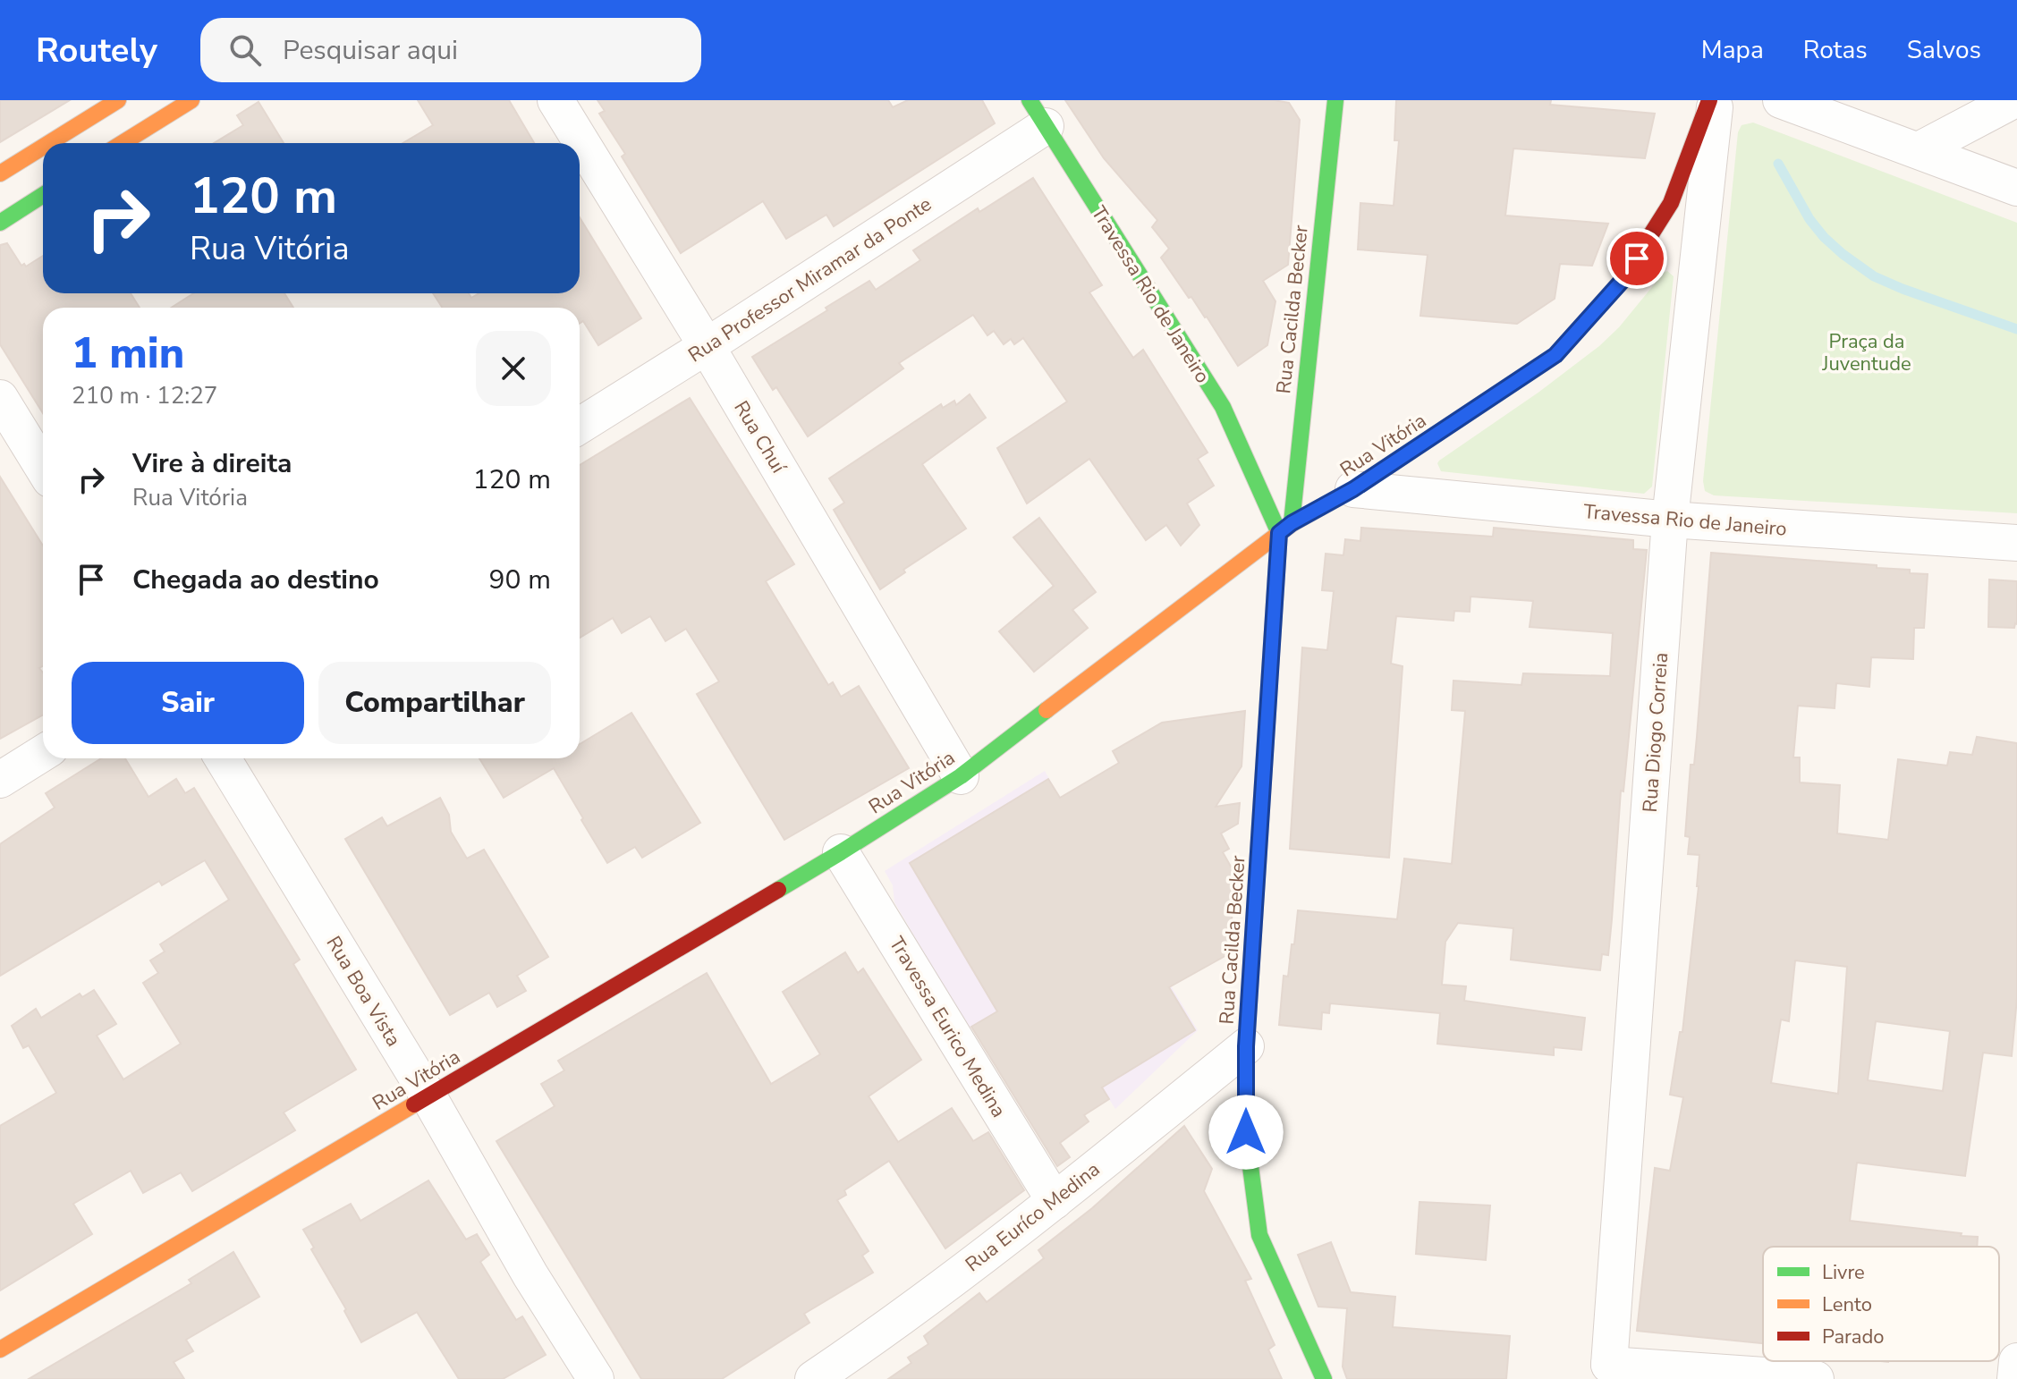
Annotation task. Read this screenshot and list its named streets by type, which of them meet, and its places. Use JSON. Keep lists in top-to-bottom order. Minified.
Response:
{"streets":{"main road":["Travessa Rio de Janeiro","Rua Cacilda Becker","Rua Vitória"],"street":["Rua Professor Miramar da Ponte","Rua Chuí","Rua Diogo Correia","Rua Boa Vista","Travessa Eurico Medina","Rua Euríco Medina"]},"crossings":[["Rua Professor Miramar da Ponte","Travessa Rio de Janeiro"],["Rua Professor Miramar da Ponte","Rua Chuí"],["Travessa Rio de Janeiro","Rua Cacilda Becker"],["Travessa Rio de Janeiro","Rua Vitória"],["Travessa Rio de Janeiro","Rua Diogo Correia"],["Rua Cacilda Becker","Rua Vitória"],["Rua Cacilda Becker","Rua Euríco Medina"],["Rua Chuí","Rua Vitória"],["Rua Vitória","Rua Boa Vista"],["Rua Vitória","Travessa Eurico Medina"],["Travessa Eurico Medina","Rua Euríco Medina"]],"parks":["Praça da Juventude"],"legend":["Livre","Lento","Parado"],"page":{"header":"Routely","search":"Pesquisar aqui","nav":["Mapa","Rotas","Salvos"],"turn":["120 m","Rua Vitória"],"heading":["1 min","210 m · 12:27"],"list":[{"name":"Vire à direita","note":"Rua Vitória","value":"120 m"},{"name":"Chegada ao destino","value":"90 m"}],"buttons":["Sair","Compartilhar"]}}
